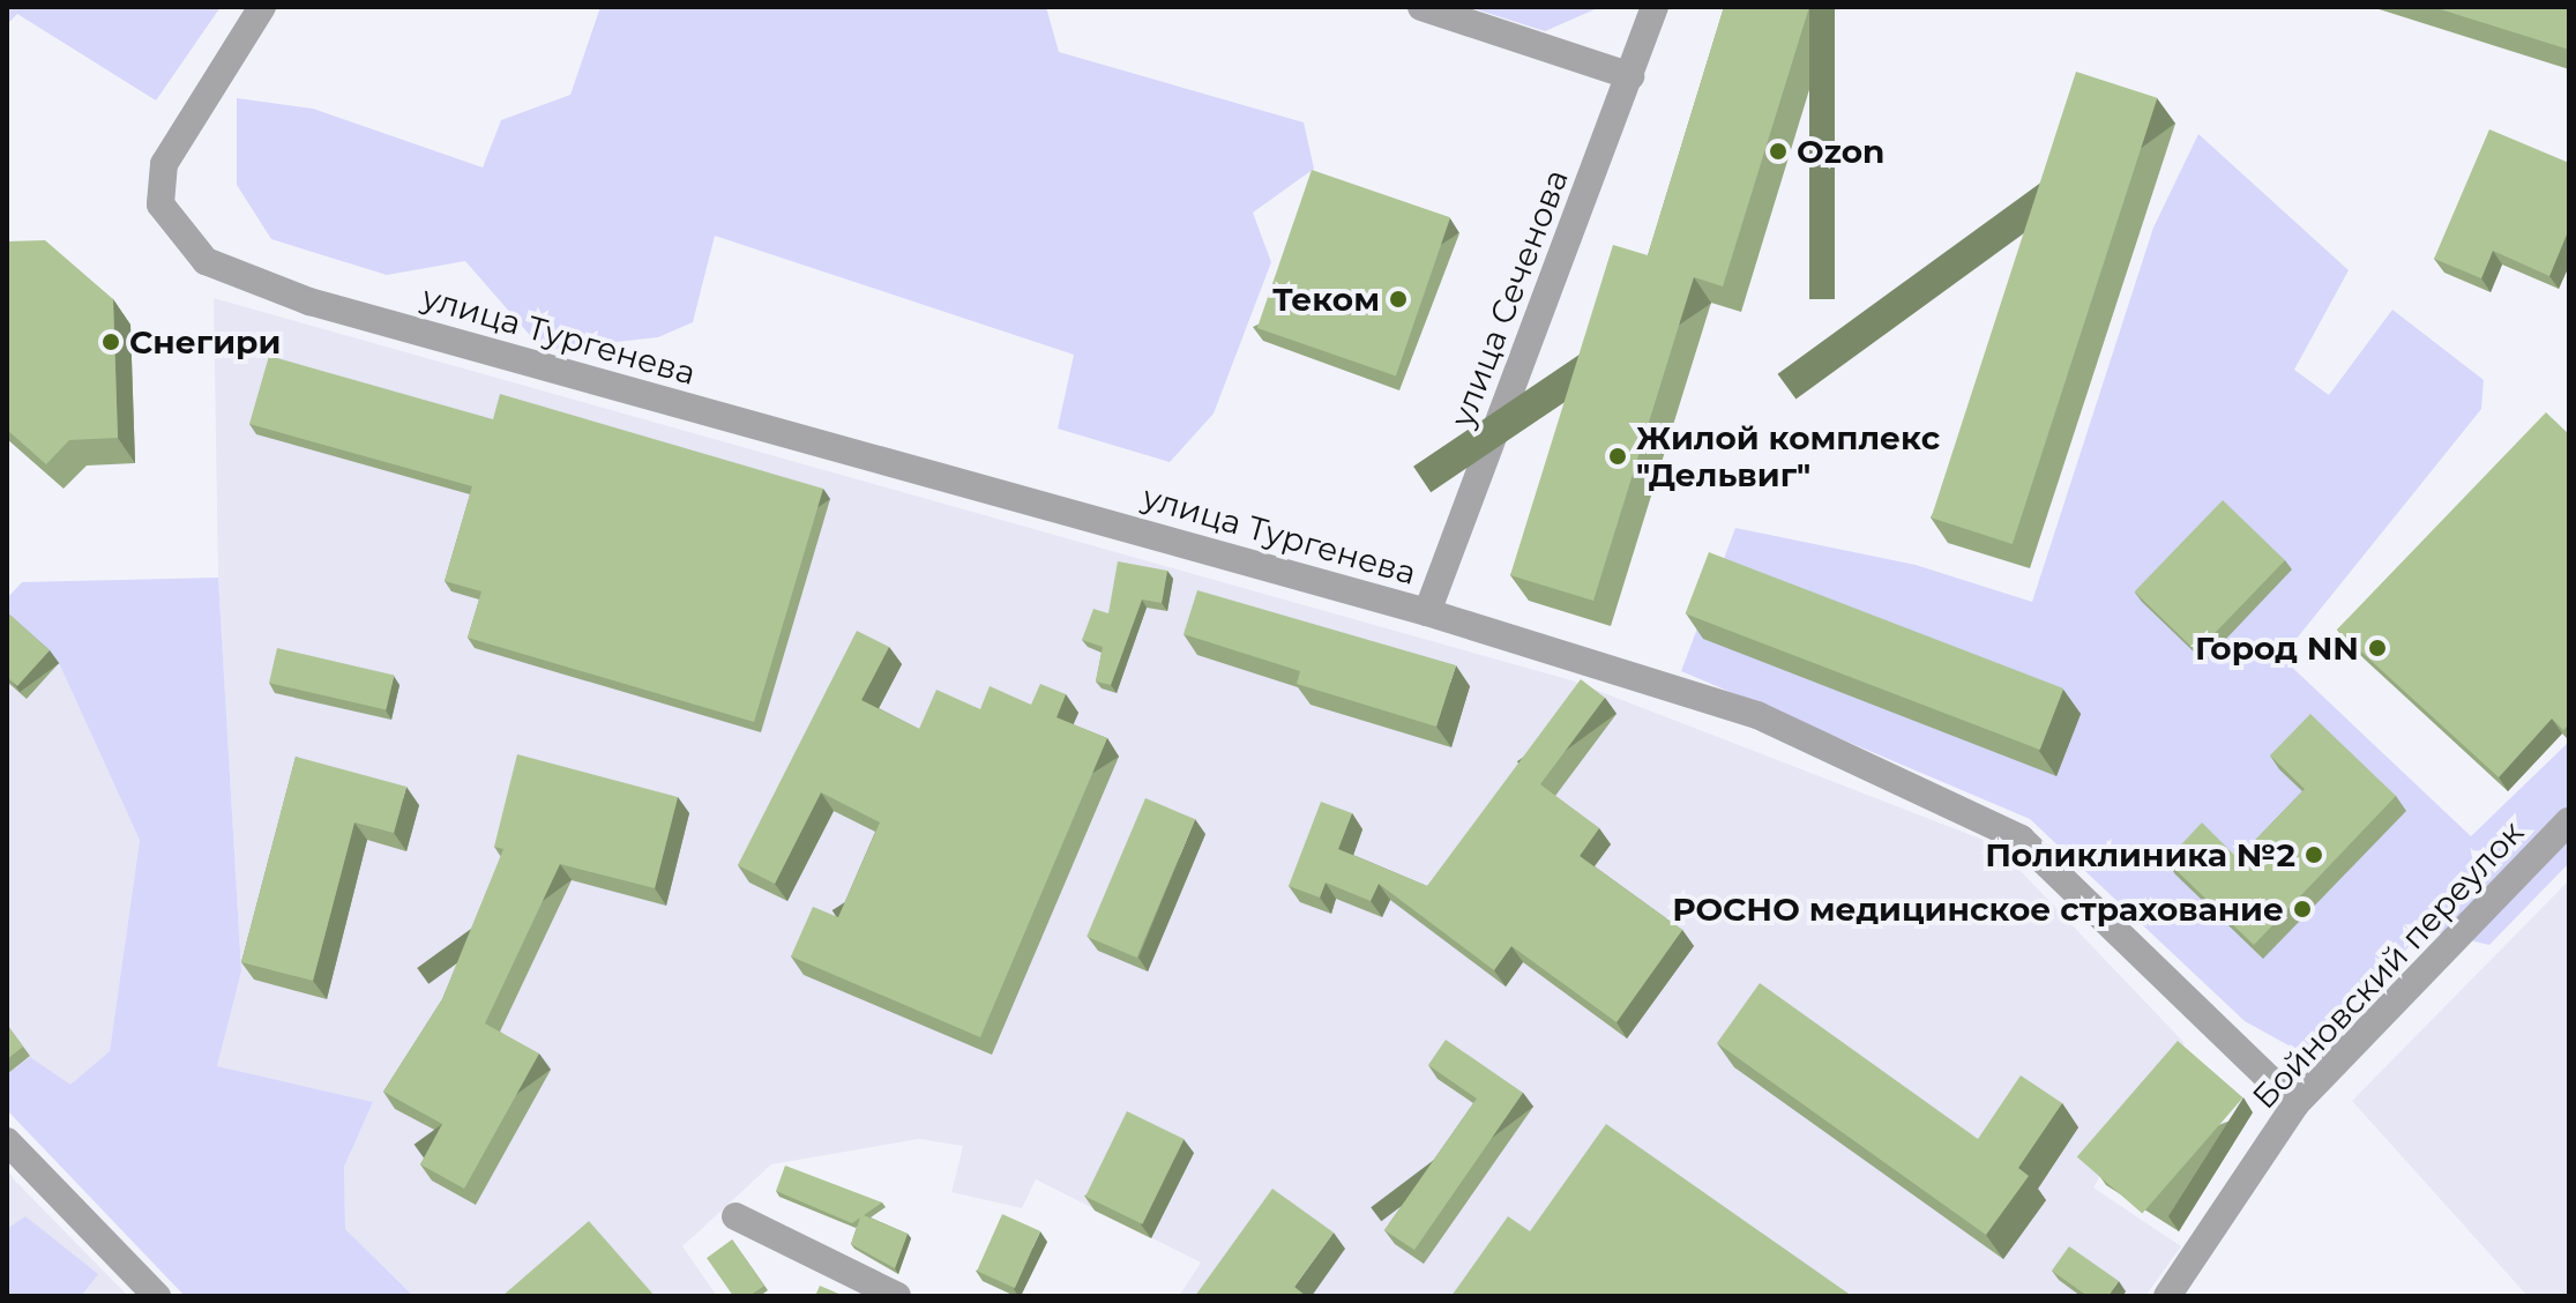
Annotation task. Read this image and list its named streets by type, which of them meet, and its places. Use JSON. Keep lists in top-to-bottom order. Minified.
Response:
{"streets":{"street":["улица Сеченова","улица Тургенева","Бойновский переулок"]},"crossings":[["улица Сеченова","улица Тургенева"],["улица Тургенева","Бойновский переулок"]],"places":["Ozon","Теком","Снегири","Жилой комплекс \"Дельвиг\"","Город NN","Поликлиника №2","РОСНО медицинское страхование"]}
